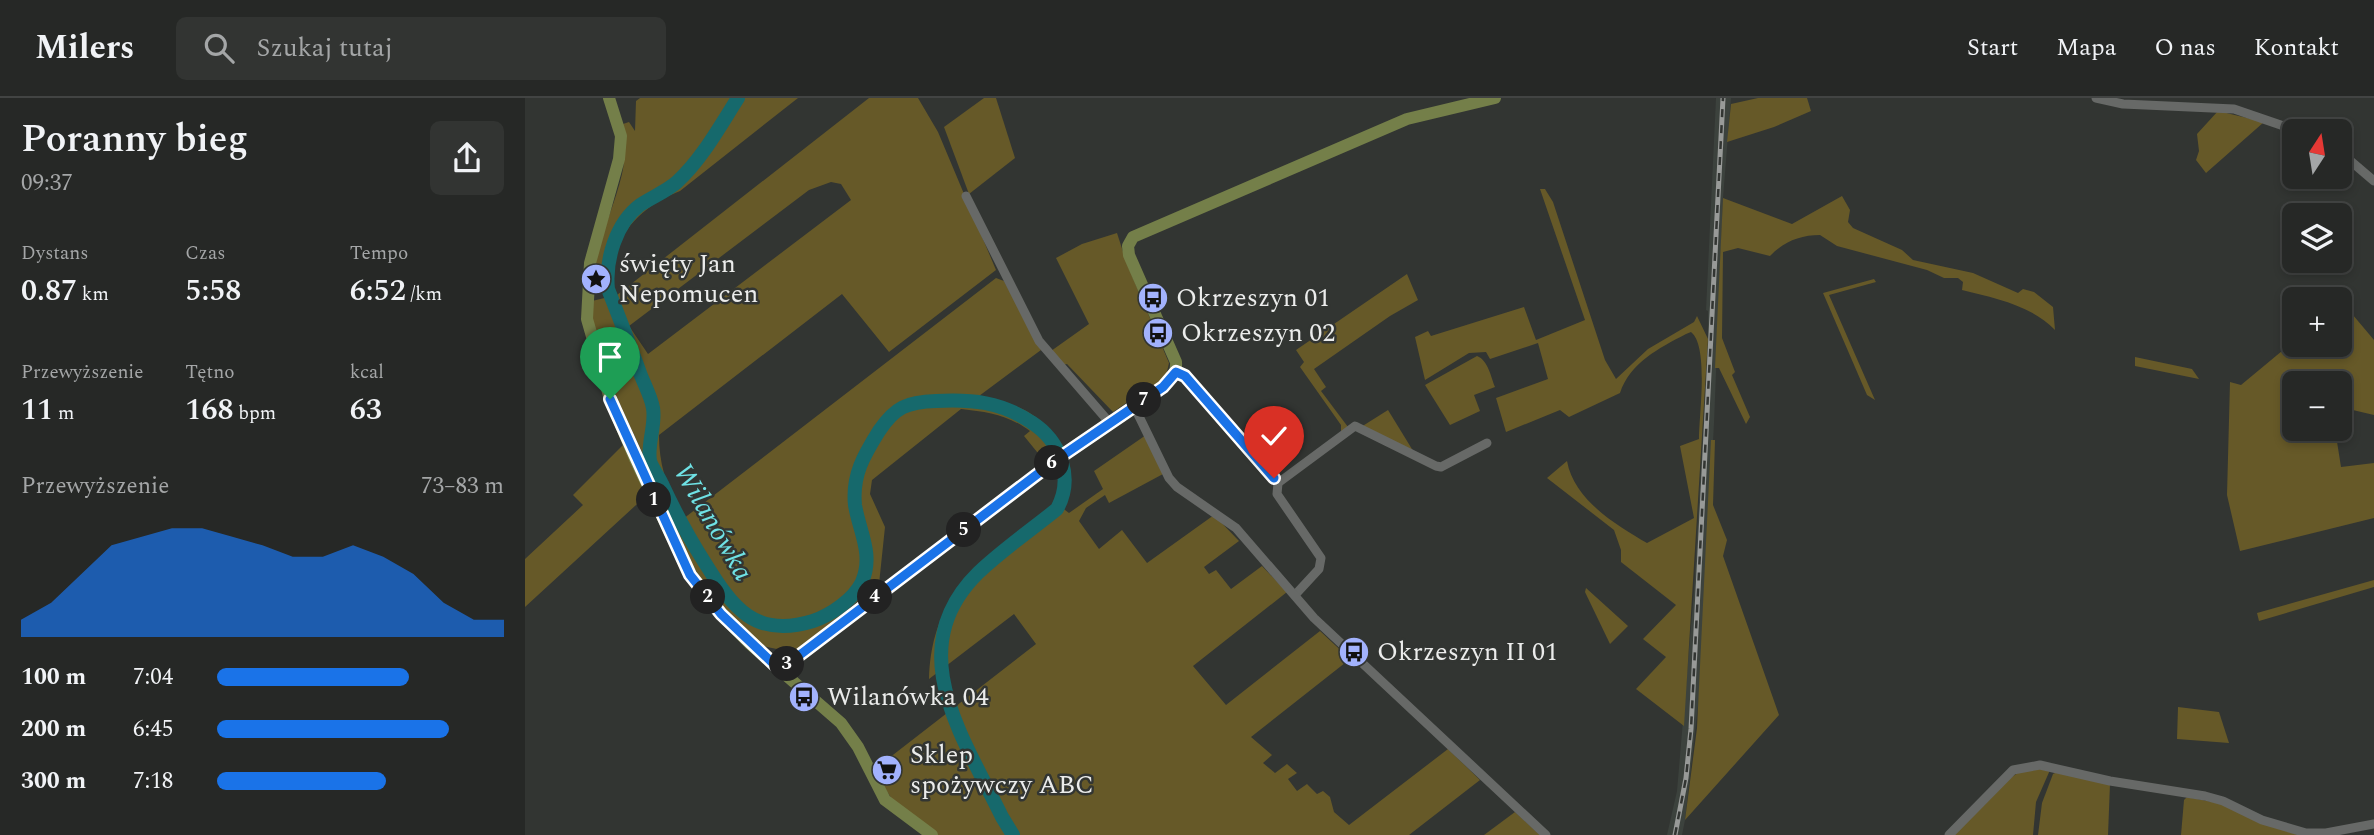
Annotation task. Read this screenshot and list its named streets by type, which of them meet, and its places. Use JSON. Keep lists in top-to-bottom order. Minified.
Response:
{"water":["Wilanówka"],"places":{"place":["święty Jan Nepomucen"],"bus stop":["Okrzeszyn 01","Okrzeszyn 02","Okrzeszyn II 01","Wilanówka 04"],"supermarket":["Sklep spożywczy ABC"]},"north":"top","page":{"header":"Milers","search":"Szukaj tutaj","nav":["Start","Mapa","O nas","Kontakt"],"heading":["Poranny bieg","09:37"],"map_buttons":["+","−"],"stats":[["Dystans","0.87 km"],["Czas","5:58"],["Tempo","6:52 /km"],["Przewyższenie","11 m"],["Tętno","168 bpm"],["kcal","63"]],"pins":["7","6","1","5","2","4","3"],"chart":["Przewyższenie","73–83 m"],"list":[{"name":"100 m","note":"7:04"},{"name":"200 m","note":"6:45"},{"name":"300 m","note":"7:18"}]}}
